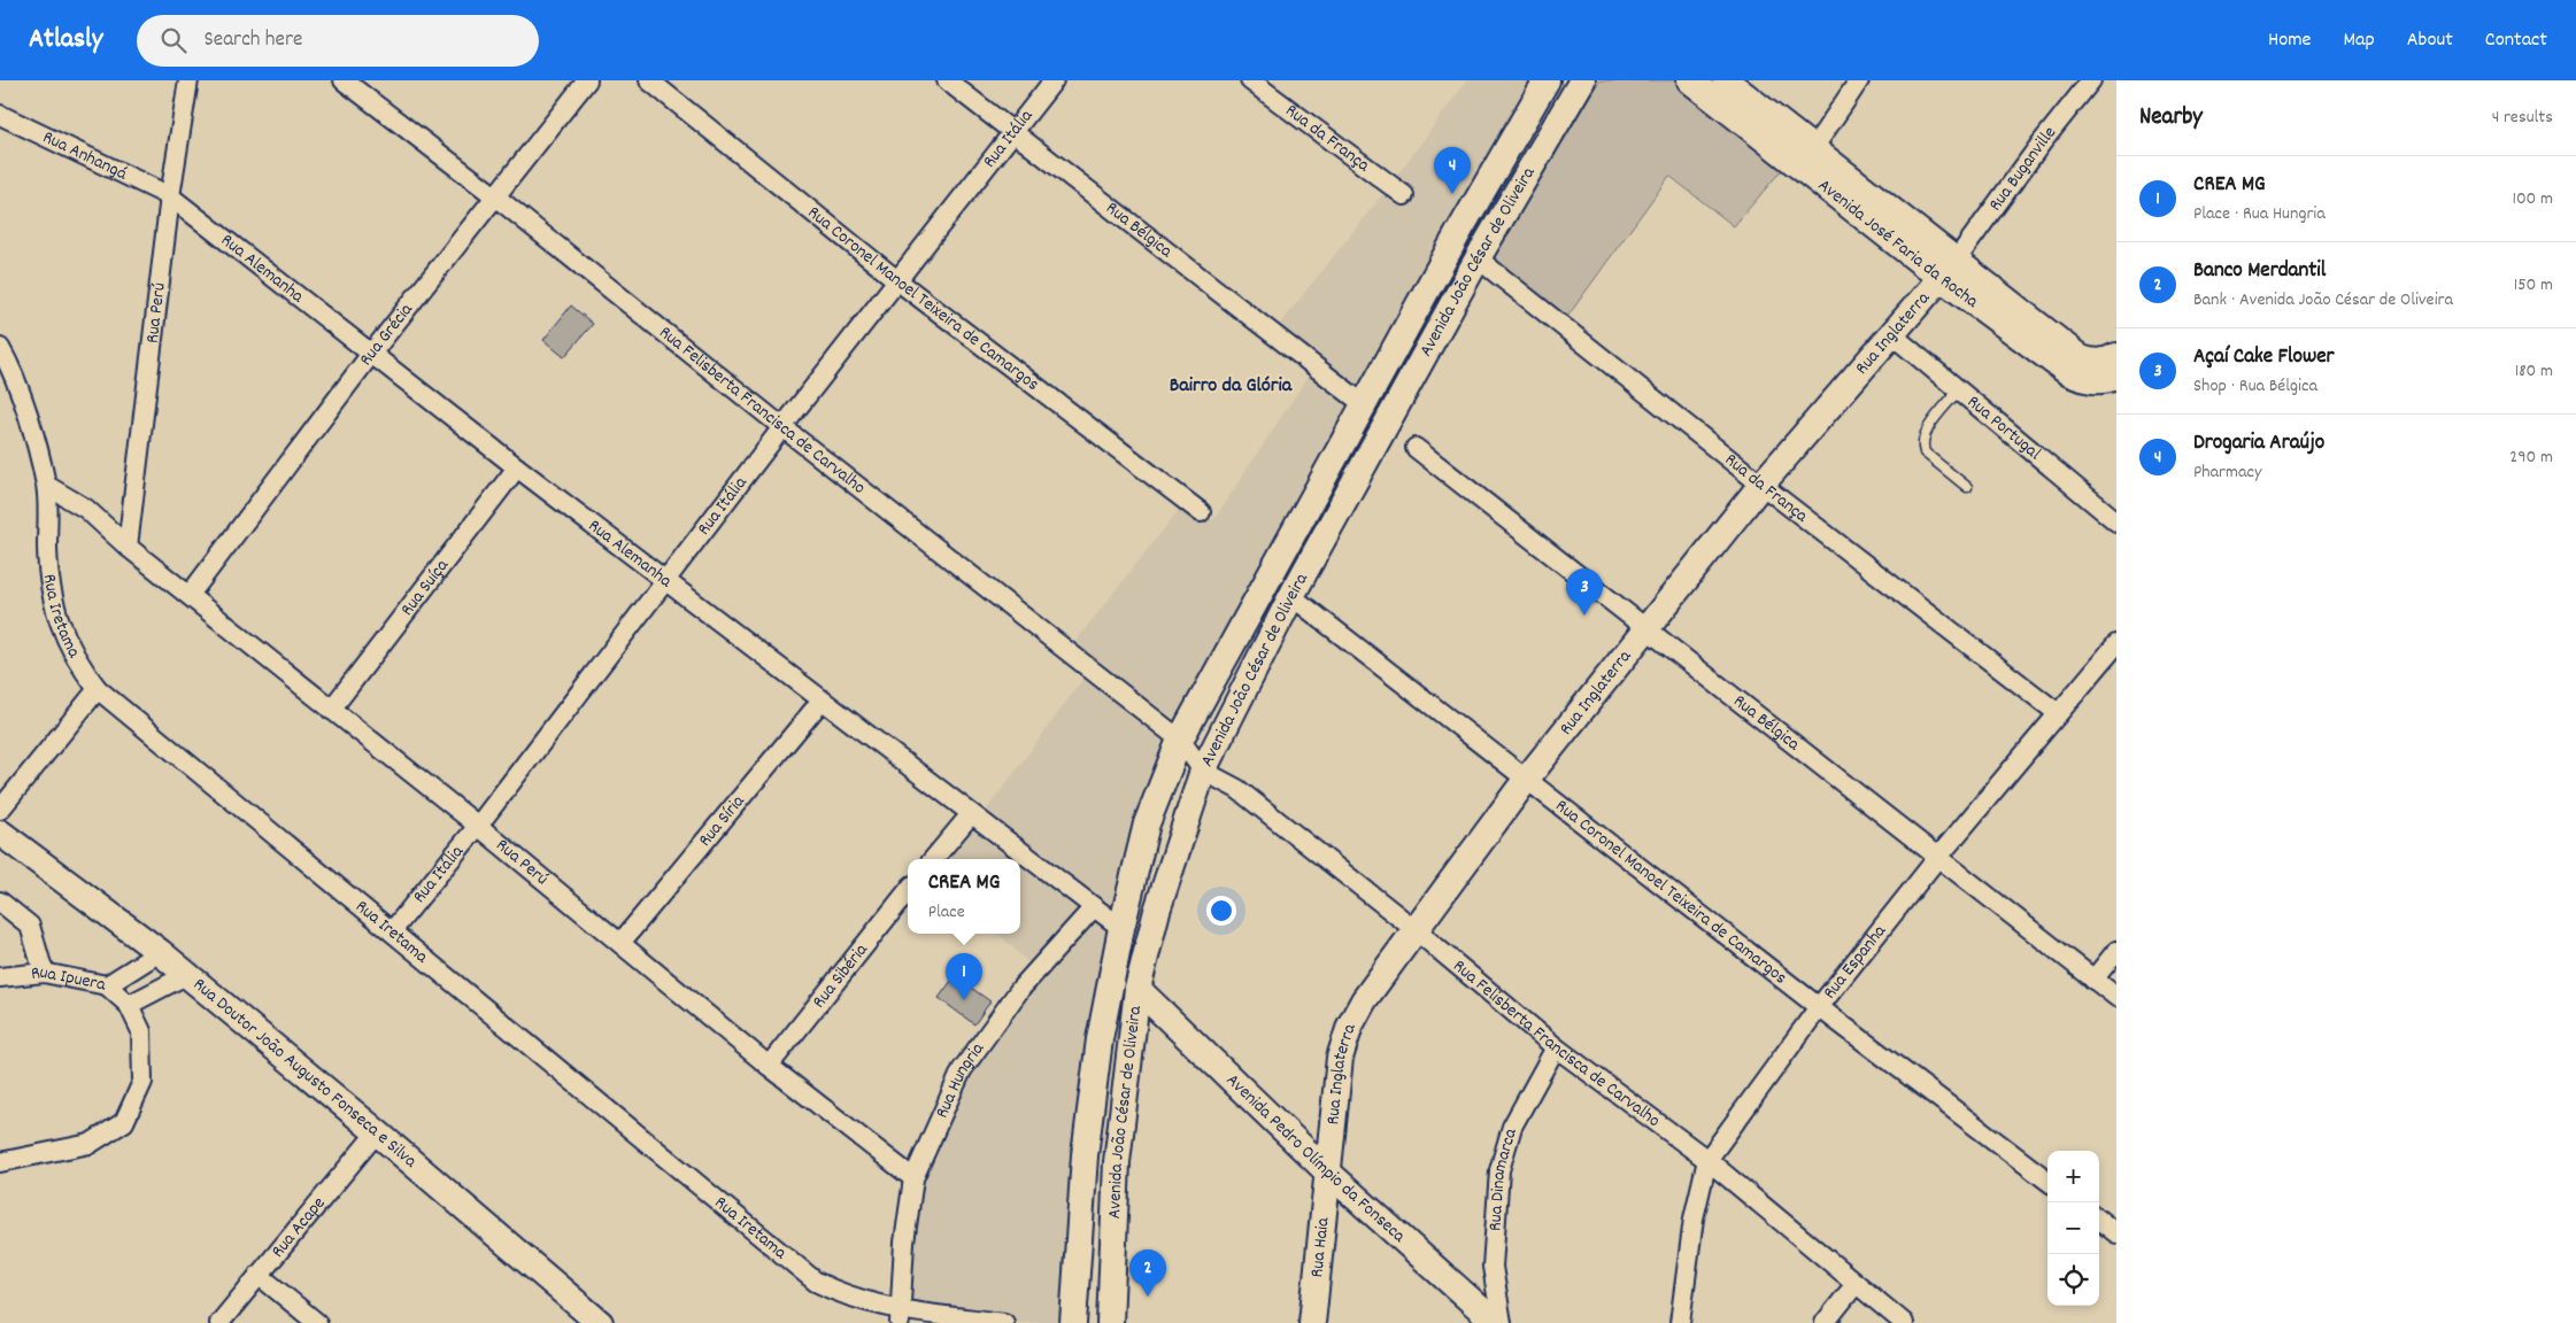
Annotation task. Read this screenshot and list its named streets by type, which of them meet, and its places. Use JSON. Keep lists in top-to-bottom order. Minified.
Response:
{"streets":{"street":["Rua da França","Rua Itália","Rua Anhangá","Rua Buganville","Rua Bélgica","Avenida José Faria da Rocha","Avenida João César de Oliveira","Rua Alemanha","Rua Coronel Manoel Teixeira de Camargos","Rua Perú","Rua Inglaterra","Rua Grécia","Rua Felisberta Francisca de Carvalho","Rua Portugal","Rua Suíça","Rua Iretama","Rua Síria","Rua Espanha","Rua Sibéria","Rua Ipuera","Rua Doutor João Augusto Fonseca e Silva","Rua Hungria","Avenida Pedro Olímpio da Fonseca","Rua Dinamarca","Rua Acape","Rua Haia"]},"crossings":[["Rua da França","Avenida João César de Oliveira"],["Rua da França","Rua Inglaterra"],["Rua da França","Rua Espanha"],["Rua Itália","Rua Bélgica"],["Rua Itália","Rua Alemanha"],["Rua Itália","Rua Coronel Manoel Teixeira de Camargos"],["Rua Itália","Rua Perú"],["Rua Itália","Rua Felisberta Francisca de Carvalho"],["Rua Itália","Rua Iretama"],["Rua Anhangá","Rua Alemanha"],["Rua Anhangá","Rua Perú"],["Rua Buganville","Avenida José Faria da Rocha"],["Rua Buganville","Rua Inglaterra"],["Rua Bélgica","Avenida João César de Oliveira"],["Rua Bélgica","Rua Inglaterra"],["Rua Bélgica","Rua Espanha"],["Avenida José Faria da Rocha","Rua Inglaterra"],["Avenida João César de Oliveira","Rua Coronel Manoel Teixeira de Camargos"],["Avenida João César de Oliveira","Rua Felisberta Francisca de Carvalho"],["Avenida João César de Oliveira","Avenida Pedro Olímpio da Fonseca"],["Rua Alemanha","Rua Perú"],["Rua Alemanha","Rua Grécia"],["Rua Alemanha","Rua Suíça"],["Rua Alemanha","Rua Síria"],["Rua Alemanha","Rua Hungria"],["Rua Coronel Manoel Teixeira de Camargos","Rua Inglaterra"],["Rua Coronel Manoel Teixeira de Camargos","Rua Espanha"],["Rua Perú","Rua Grécia"],["Rua Perú","Rua Suíça"],["Rua Perú","Rua Iretama"],["Rua Perú","Rua Síria"],["Rua Perú","Rua Sibéria"],["Rua Perú","Rua Hungria"],["Rua Inglaterra","Rua Felisberta Francisca de Carvalho"],["Rua Inglaterra","Rua Portugal"],["Rua Inglaterra","Avenida Pedro Olímpio da Fonseca"],["Rua Inglaterra","Rua Haia"],["Rua Grécia","Rua Felisberta Francisca de Carvalho"],["Rua Felisberta Francisca de Carvalho","Rua Espanha"],["Rua Felisberta Francisca de Carvalho","Rua Dinamarca"],["Rua Iretama","Rua Hungria"],["Rua Doutor João Augusto Fonseca e Silva","Rua Acape"],["Avenida Pedro Olímpio da Fonseca","Rua Haia"]],"districts":["Bairro da Glória"],"page":{"header":"Atlasly","search":"Search here","nav":["Home","Map","About","Contact"],"heading":["Nearby","4 results"],"pins":["4","3","1","2"],"list":[{"mark":"1","name":"CREA MG","note":"Place · Rua Hungria","value":"100 m"},{"mark":"2","name":"Banco Merdantil","note":"Bank · Avenida João César de Oliveira","value":"150 m"},{"mark":"3","name":"Açaí Cake Flower","note":"Shop · Rua Bélgica","value":"180 m"},{"mark":"4","name":"Drogaria Araújo","note":"Pharmacy","value":"290 m"}],"popup":["CREA MG","Place"],"map_buttons":["+","−"]}}
